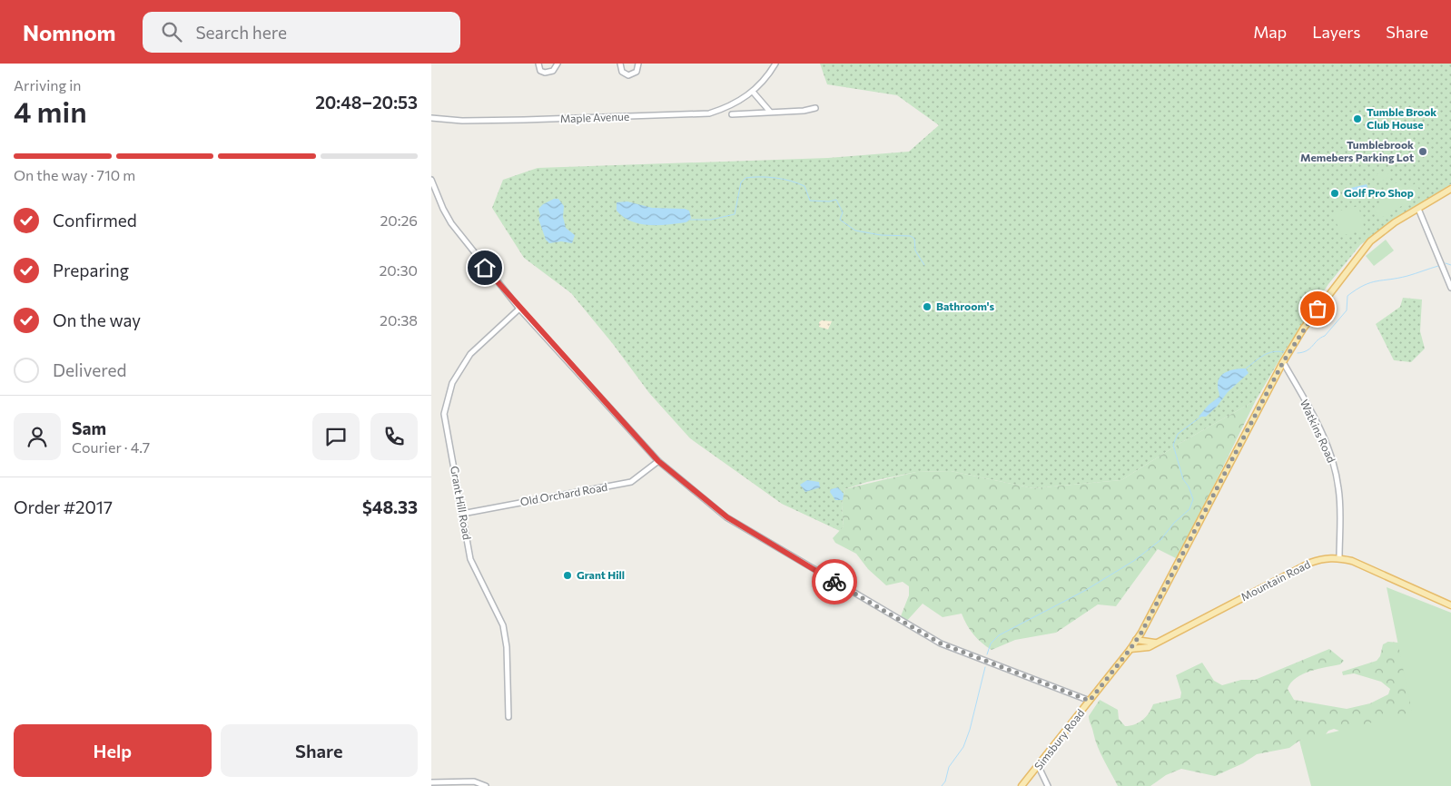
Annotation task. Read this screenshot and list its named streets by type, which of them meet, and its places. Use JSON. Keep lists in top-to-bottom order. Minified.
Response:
{"streets":{"main road":["Mountain Road","Simsbury Road"],"street":["Maple Avenue","Watkins Road","Old Orchard Road","Grant Hill Road"]},"crossings":[["Watkins Road","Mountain Road"],["Watkins Road","Simsbury Road"],["Old Orchard Road","Grant Hill Road"],["Mountain Road","Simsbury Road"]],"places":["Tumble Brook Club House","Tumblebrook Memebers Parking Lot","Golf Pro Shop","Bathroom's","Grant Hill"],"page":{"header":"Nomnom","search":"Search here","nav":["Map","Layers","Share"],"heading":["4 min","Arriving in","20:48–20:53"],"panel":["Sam","Courier · 4.7","Order #2017","$48.33"],"bar":"On the way · 710 m","list":[["Confirmed","20:26"],["Preparing","20:30"],["On the way","20:38"],"Delivered"],"buttons":["Help","Share"]}}
